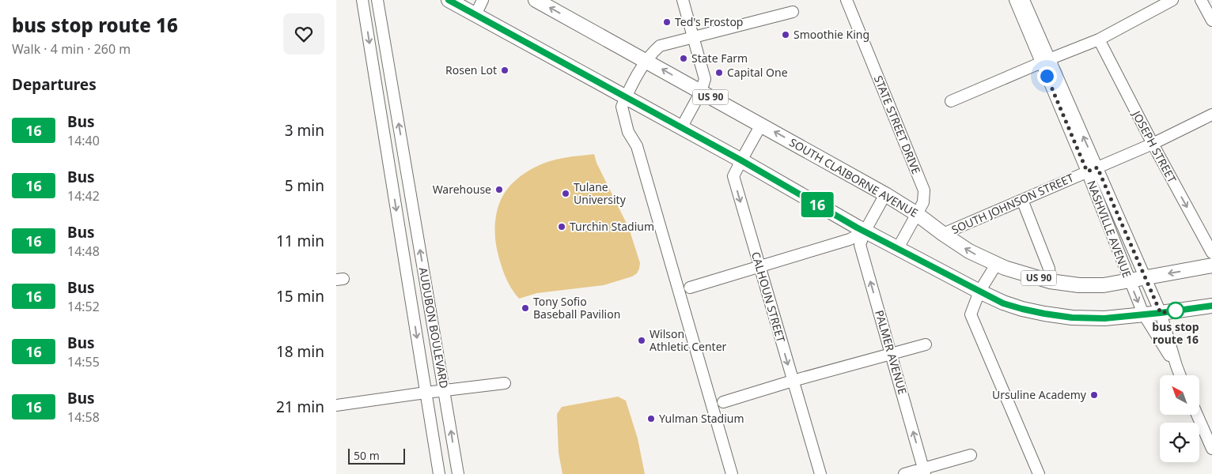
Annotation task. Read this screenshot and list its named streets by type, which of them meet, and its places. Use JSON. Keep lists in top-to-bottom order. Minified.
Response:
{"streets":{"main road":["US 90","SOUTH CLAIBORNE AVENUE"],"street":["STATE STREET DRIVE","JOSEPH STREET","SOUTH JOHNSON STREET","NASHVILLE AVENUE","CALHOUN STREET","AUDUBON BOULEVARD","PALMER AVENUE"]},"crossings":[["STATE STREET DRIVE","SOUTH CLAIBORNE AVENUE"],["JOSEPH STREET","SOUTH JOHNSON STREET"],["SOUTH CLAIBORNE AVENUE","SOUTH JOHNSON STREET"],["SOUTH CLAIBORNE AVENUE","NASHVILLE AVENUE"],["SOUTH CLAIBORNE AVENUE","CALHOUN STREET"],["SOUTH CLAIBORNE AVENUE","PALMER AVENUE"],["SOUTH JOHNSON STREET","NASHVILLE AVENUE"]],"one_way":["JOSEPH STREET"],"places":["Ted's Frostop","Smoothie King","State Farm","Rosen Lot","Capital One","Warehouse","Tulane University","Turchin Stadium","Tony Sofio Baseball Pavilion","bus stop route 16","Wilson Athletic Center","Ursuline Academy","Yulman Stadium"],"lines":["bus line 16"],"scale_bar":"50 m","north":"top left","page":{"heading":[["bus stop route 16","Walk · 4 min · 260 m"],"Departures"],"on_map":"16","list":[{"mark":"16","name":"Bus","note":"14:40","value":"3 min"},{"mark":"16","name":"Bus","note":"14:42","value":"5 min"},{"mark":"16","name":"Bus","note":"14:48","value":"11 min"},{"mark":"16","name":"Bus","note":"14:52","value":"15 min"},{"mark":"16","name":"Bus","note":"14:55","value":"18 min"},{"mark":"16","name":"Bus","note":"14:58","value":"21 min"}],"scale":"50 m"}}
